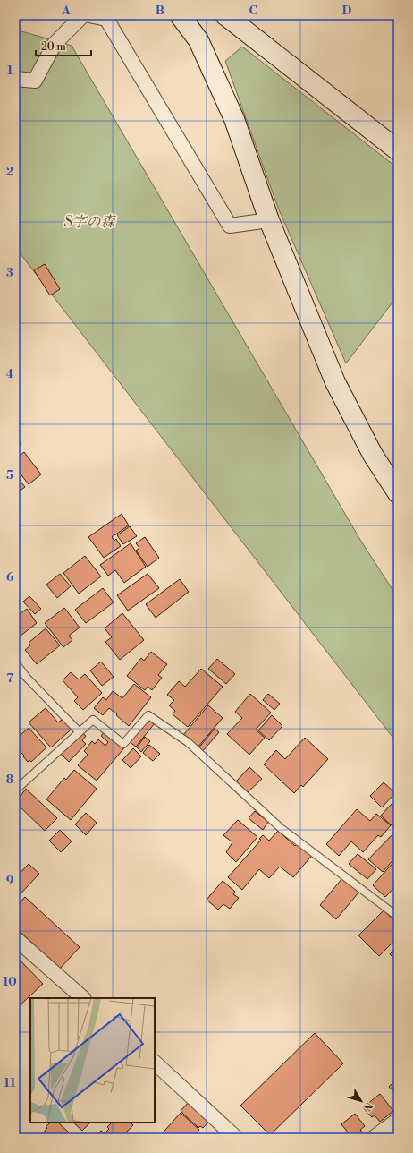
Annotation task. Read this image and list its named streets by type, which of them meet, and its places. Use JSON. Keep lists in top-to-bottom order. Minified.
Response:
{"parks":["S字の森"],"scale_bar":"20 m","north":"bottom right","grid":{"columns":["A","B","C","D"],"rows":["1","2","3","4","5","6","7","8","9","10","11"]}}
